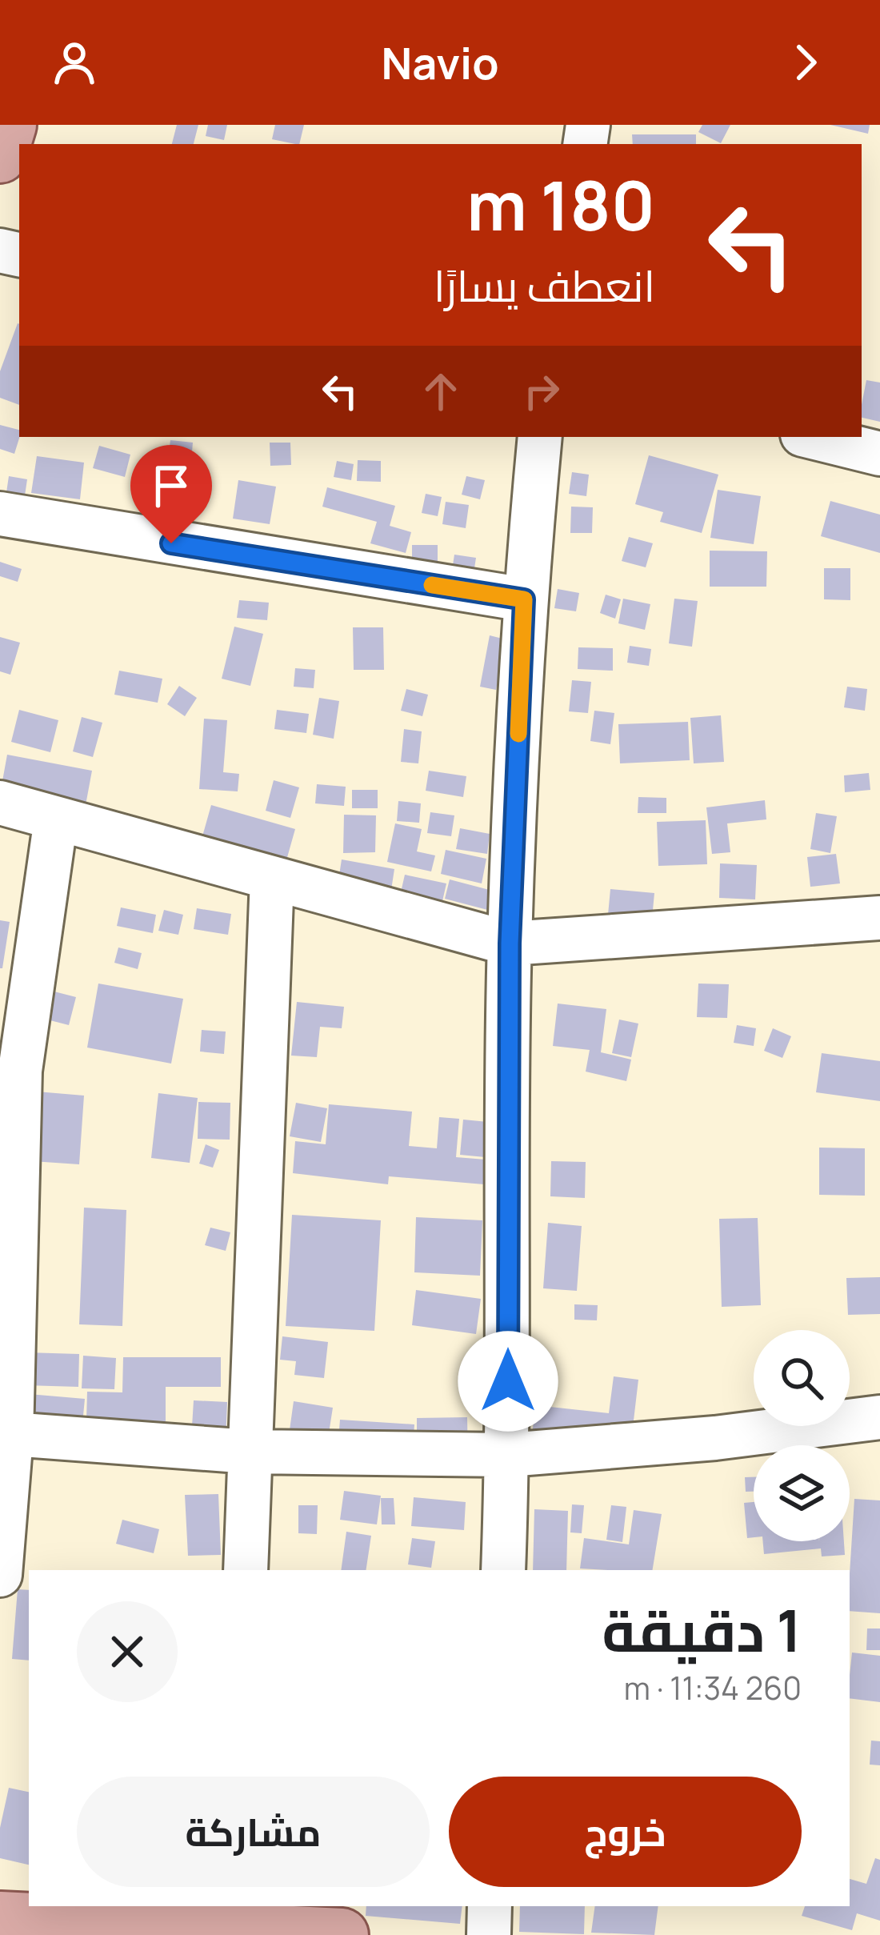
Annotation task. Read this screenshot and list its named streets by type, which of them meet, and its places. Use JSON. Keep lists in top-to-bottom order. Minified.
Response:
{"page":{"header":"Navio","turn":["180 m","انعطف يسارًا"],"heading":["1 دقيقة","260 m · 11:34"],"buttons":["خروج","مشاركة"]}}
